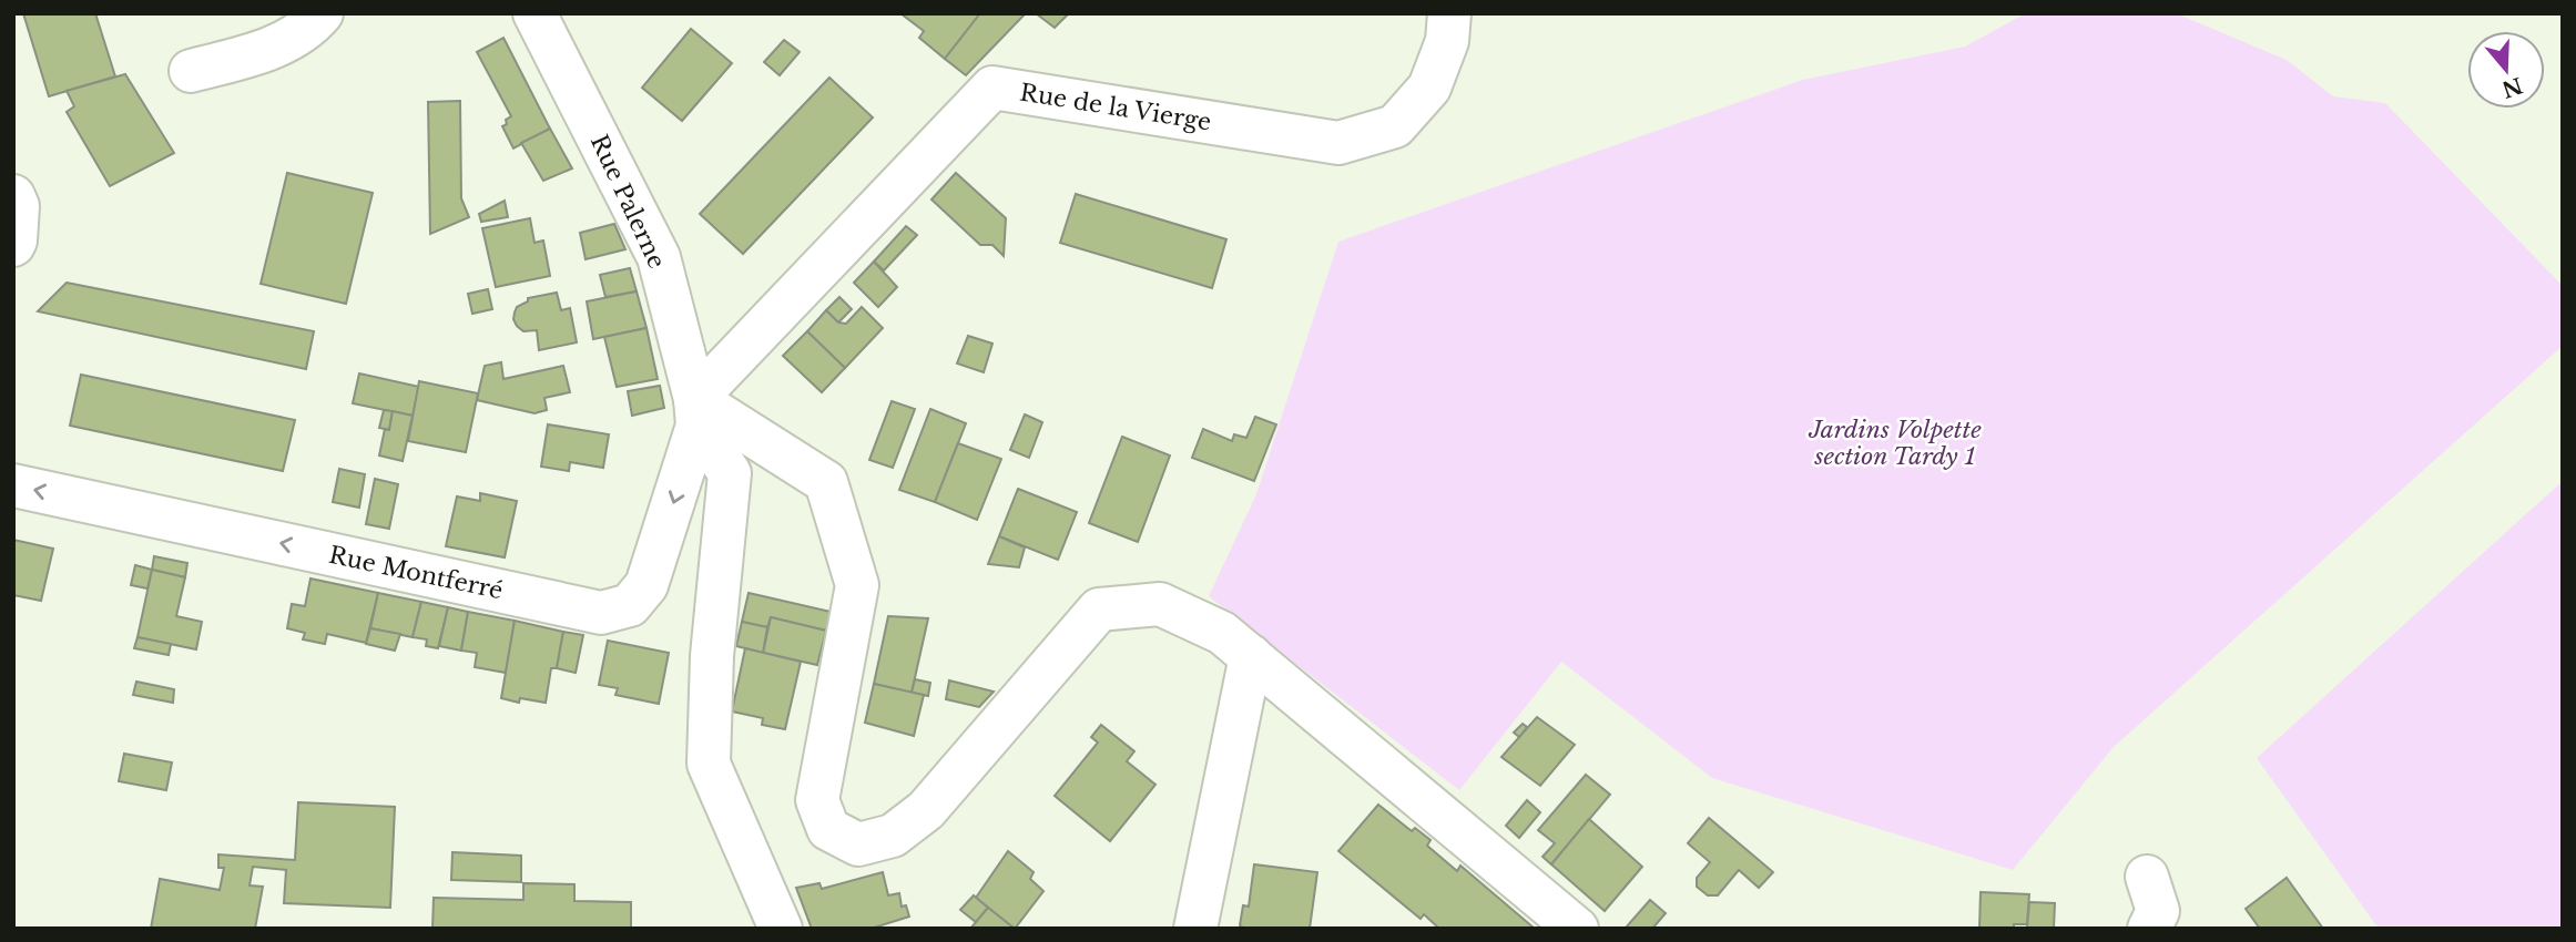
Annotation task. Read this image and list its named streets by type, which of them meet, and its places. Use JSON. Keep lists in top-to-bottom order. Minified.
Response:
{"streets":{"street":["Rue de la Vierge","Rue Palerne","Rue Montferré"]},"crossings":[["Rue de la Vierge","Rue Palerne"],["Rue de la Vierge","Rue Montferré"],["Rue Palerne","Rue Montferré"]],"one_way":["Rue Montferré"],"parks":["Jardins Volpette section Tardy 1"],"north":"bottom"}
